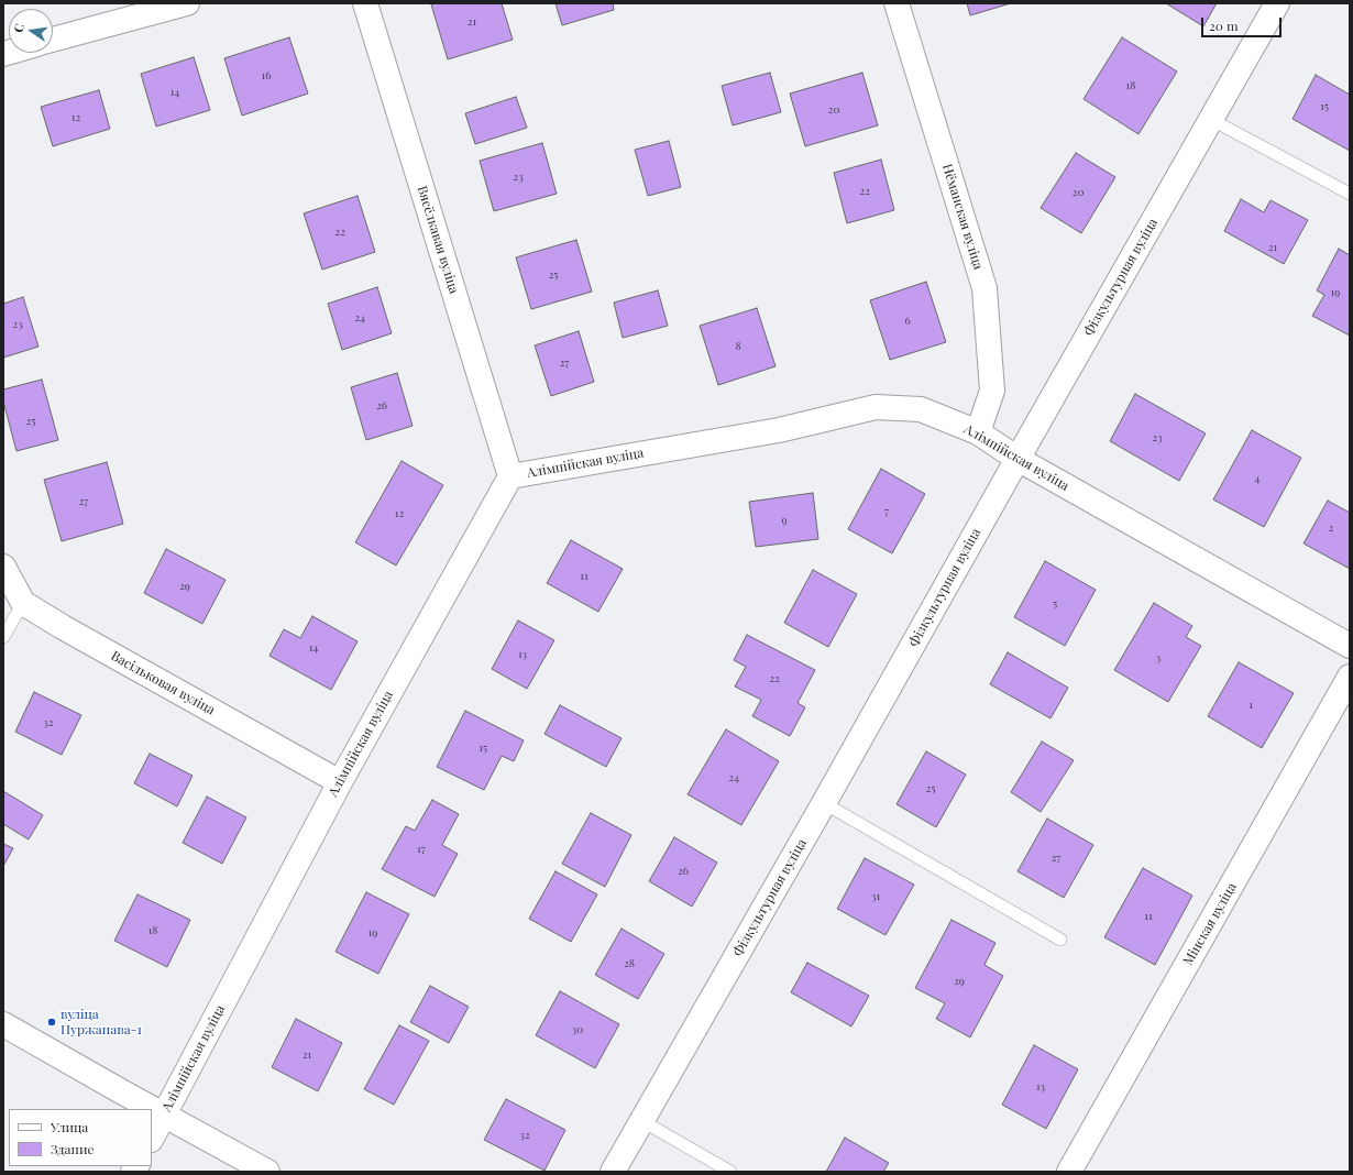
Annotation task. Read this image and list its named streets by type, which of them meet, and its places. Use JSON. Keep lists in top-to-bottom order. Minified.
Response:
{"streets":{"street":["Нёманская вуліца","Вясёлкавая вуліца","Фізкультурная вуліца","Алімпійская вуліца","Васільковая вуліца","Мінская вуліца"]},"crossings":[["Нёманская вуліца","Алімпійская вуліца"],["Вясёлкавая вуліца","Алімпійская вуліца"],["Фізкультурная вуліца","Алімпійская вуліца"],["Алімпійская вуліца","Васільковая вуліца"]],"places":["вуліца Нуржанава-1"],"house_numbers":["21","16","18","14","15","20","12","23","22","20","22","21","25","19","24","6","23","8","27","26","25","23","4","27","7","12","9","2","11","29","5","14","13","3","22","1","32","15","24","25","17","27","26","31","11","18","19","28","29","30","21","13","32"],"legend":["Улица","Здание"],"scale_bar":"20 m","north":"left"}
